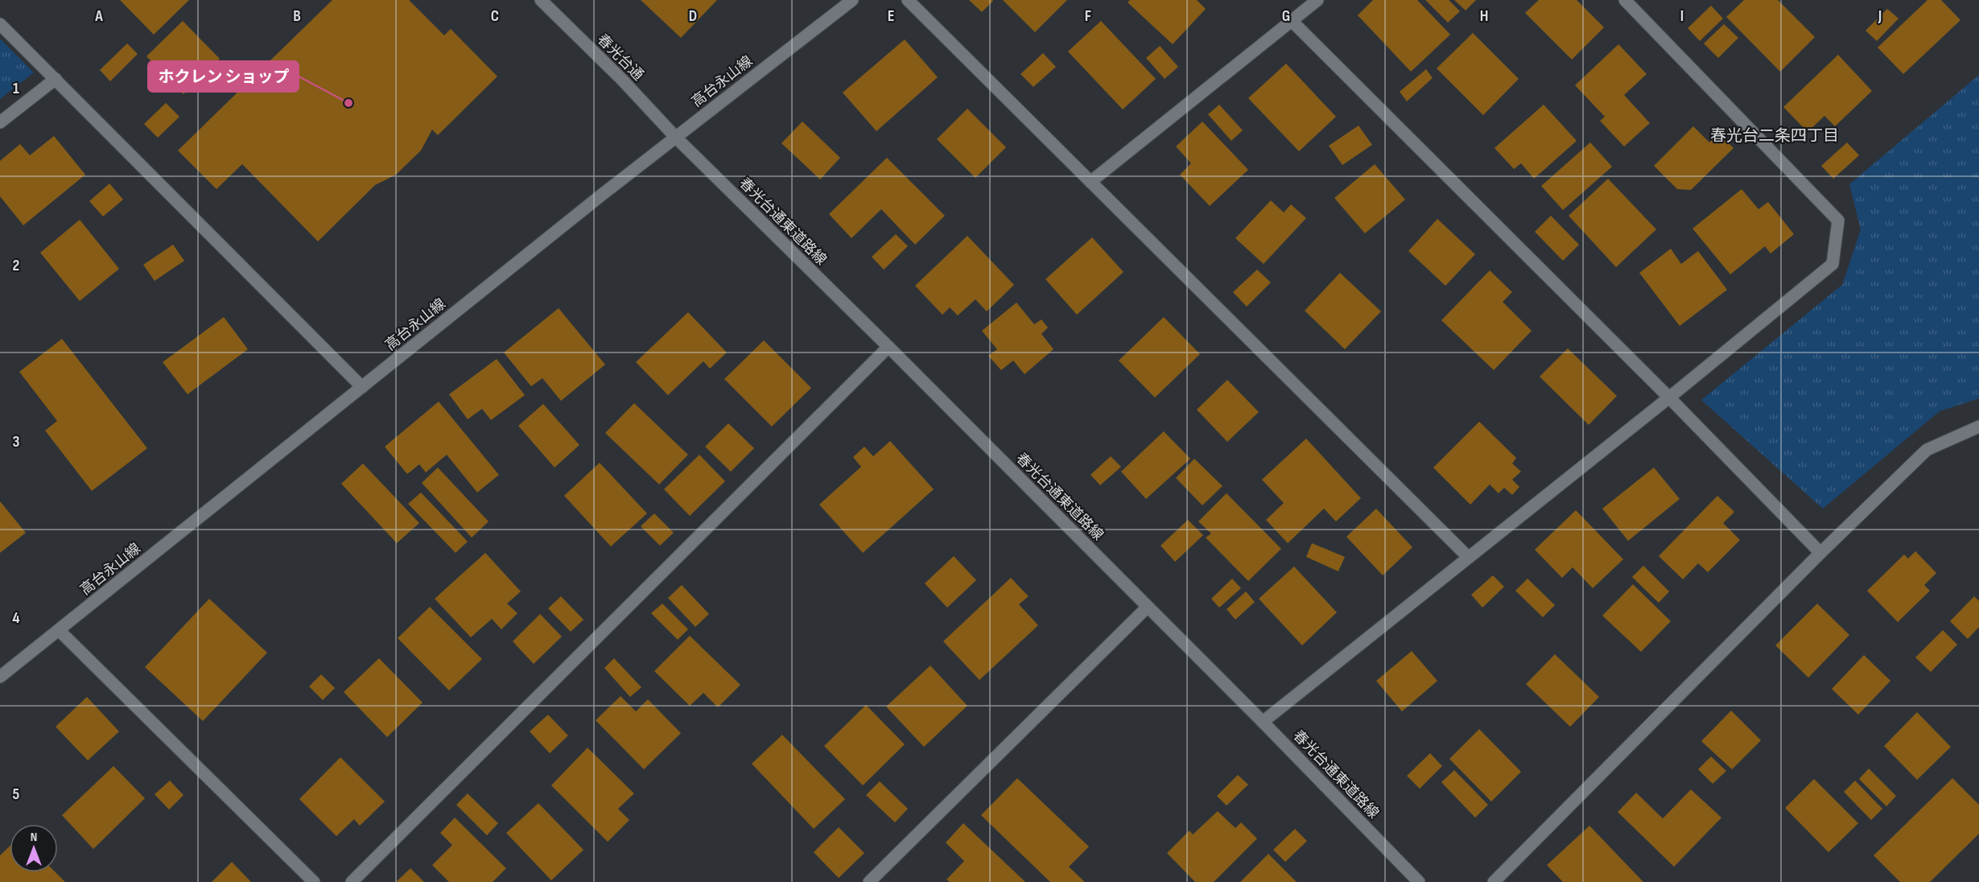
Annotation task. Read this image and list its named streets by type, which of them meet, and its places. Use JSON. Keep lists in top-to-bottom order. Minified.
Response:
{"streets":{"street":["春光台通","高台永山線","春光台通東道路線"]},"crossings":[["春光台通","高台永山線"],["春光台通","春光台通東道路線"],["高台永山線","春光台通東道路線"]],"districts":["春光台二条四丁目"],"places":["ホクレン ショップ"],"north":"top","grid":{"columns":["A","B","C","D","E","F","G","H","I","J"],"rows":["1","2","3","4","5"]}}
